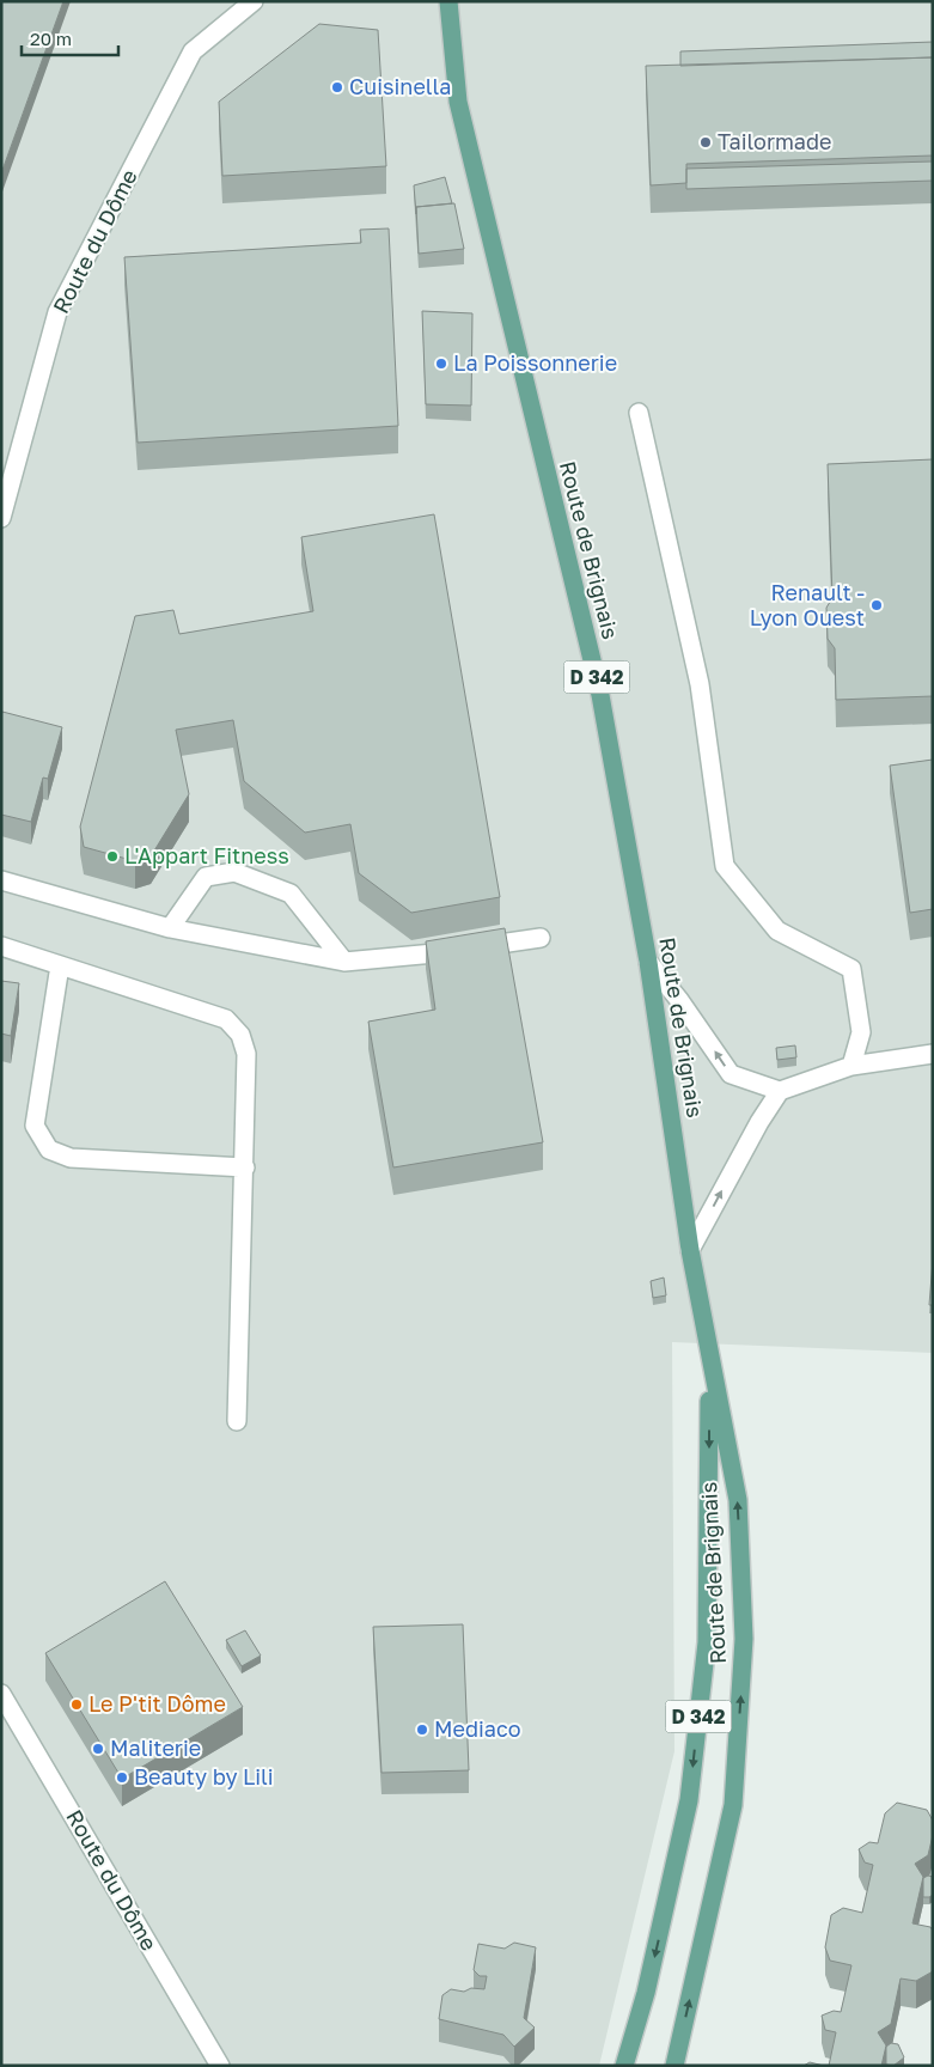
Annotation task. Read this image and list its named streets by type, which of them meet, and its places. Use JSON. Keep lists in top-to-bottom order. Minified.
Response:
{"streets":{"main road":["Route de Brignais","D 342"],"street":["Route du Dôme"]},"places":["Cuisinella","Tailormade","La Poissonnerie","Renault - Lyon Ouest","L'Appart Fitness","Le P'tit Dôme","Mediaco","Maliterie","Beauty by Lili"],"scale_bar":"20 m"}
